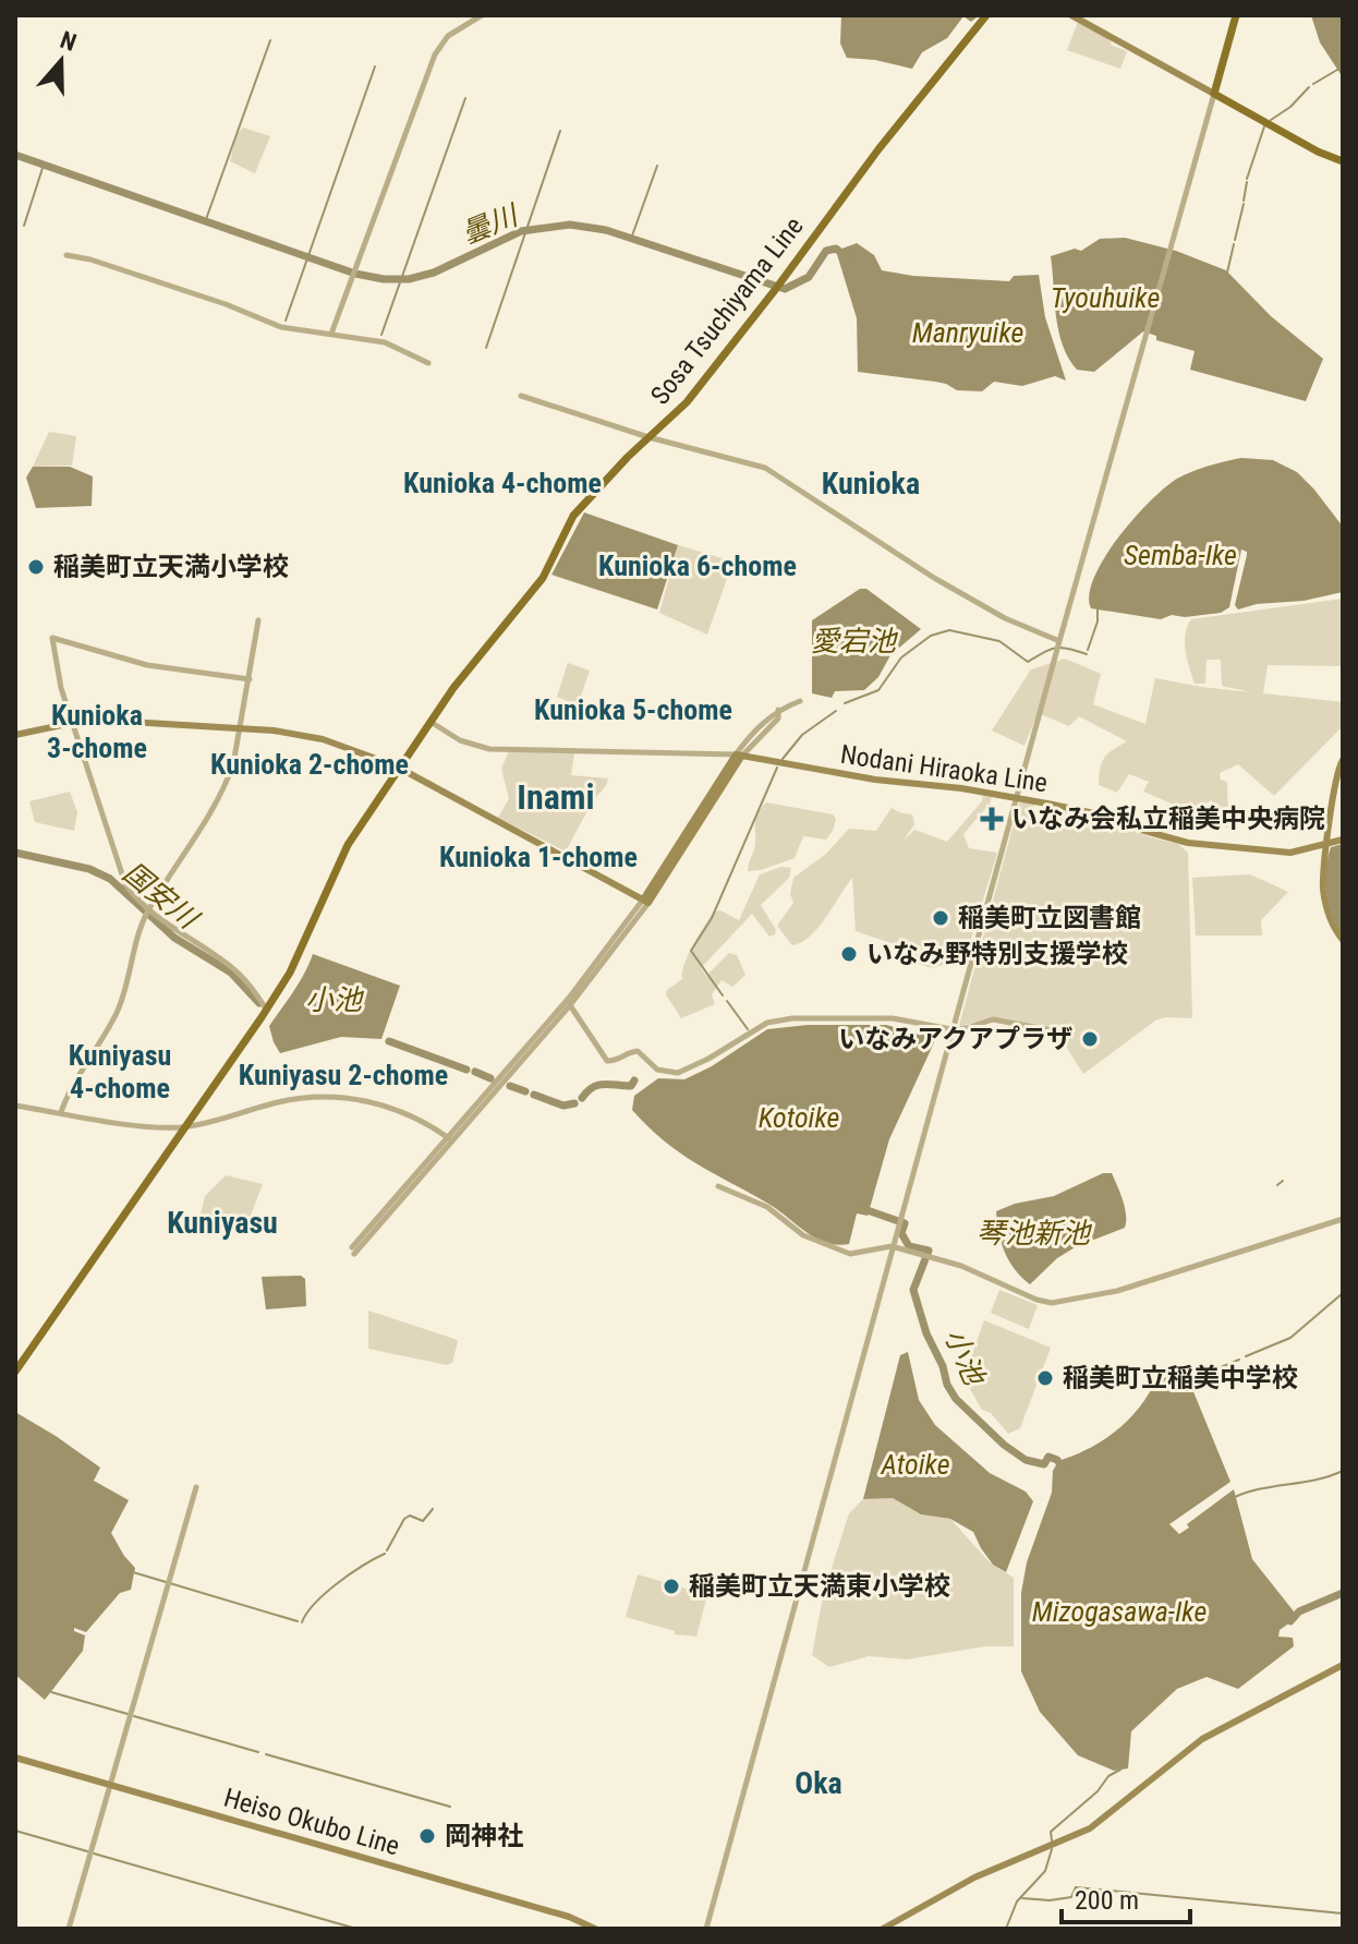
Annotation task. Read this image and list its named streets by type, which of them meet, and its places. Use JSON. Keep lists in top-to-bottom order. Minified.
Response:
{"streets":{"main road":["Sosa Tsuchiyama Line","Nodani Hiraoka Line","Heiso Okubo Line"]},"districts":["Kunioka 4-chome","Kunioka","Kunioka 6-chome","Kunioka 5-chome","Kunioka 3-chome","Kunioka 2-chome","Inami","Kunioka 1-chome","Kuniyasu 4-chome","Kuniyasu 2-chome","Kuniyasu","Oka"],"water":["曇川","Tyouhuike","Manryuike","Semba-Ike","愛宕池","国安川","小池","Kotoike","琴池新池","Atoike","Mizogasawa-Ike"],"places":{"other":["稲美町立天満小学校","稲美町立図書館","いなみ野特別支援学校","いなみアクアプラザ","稲美町立稲美中学校","稲美町立天満東小学校","岡神社"],"health":["いなみ会私立稲美中央病院"]},"scale_bar":"200 m","north":"top"}
